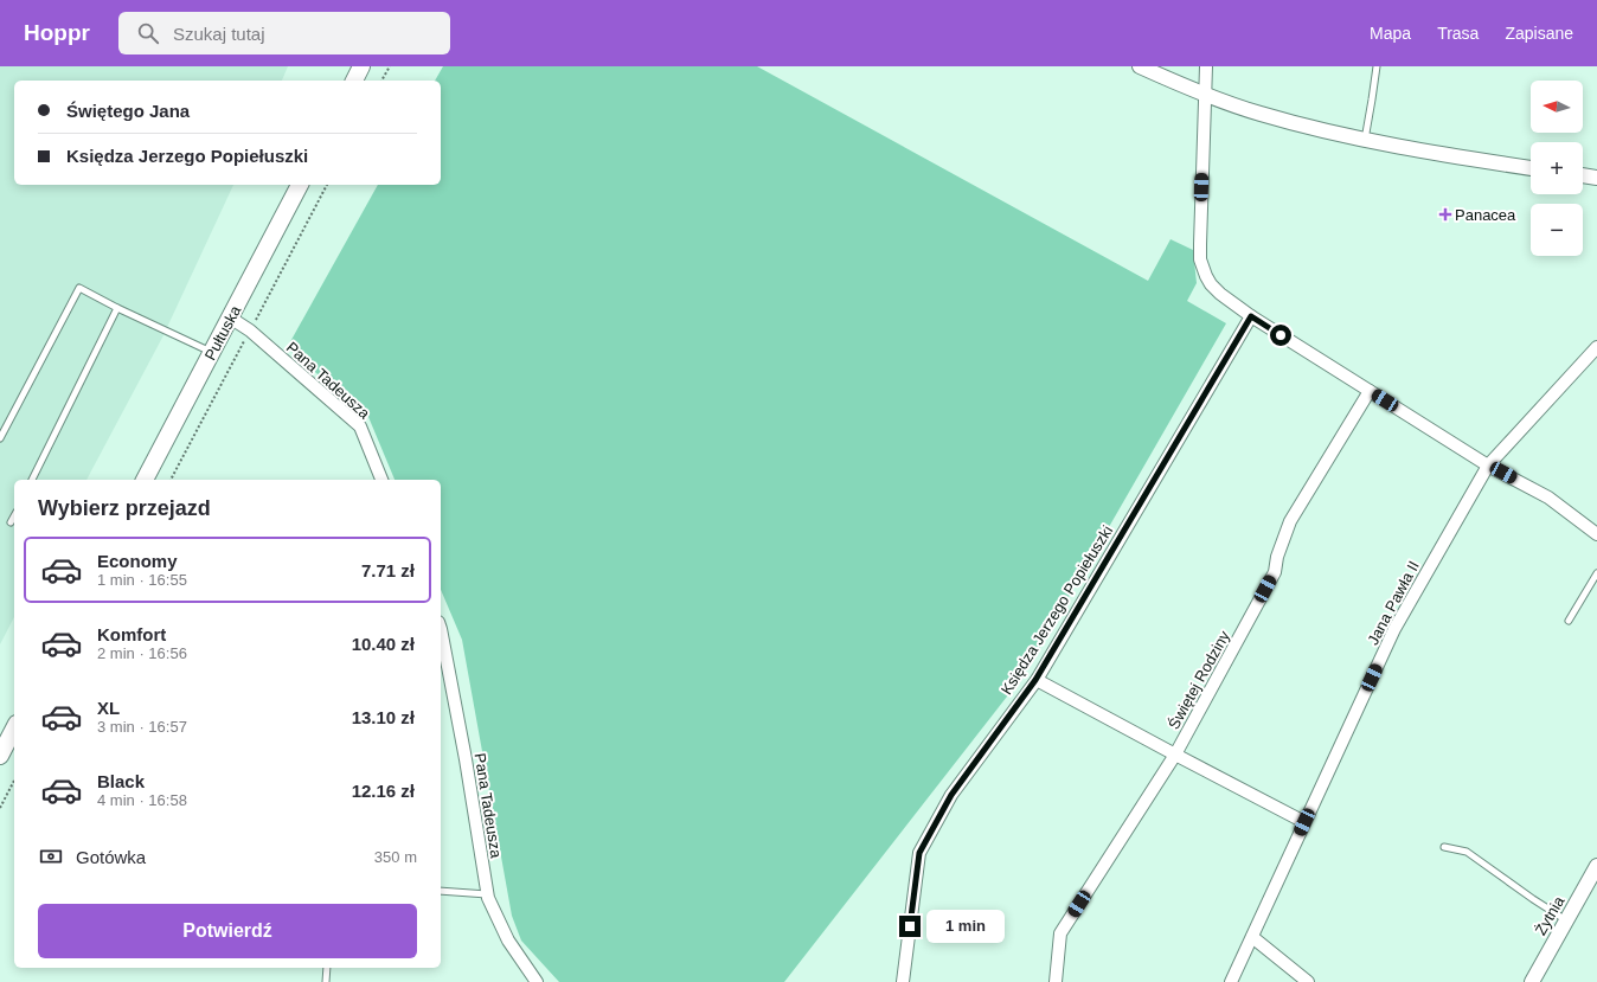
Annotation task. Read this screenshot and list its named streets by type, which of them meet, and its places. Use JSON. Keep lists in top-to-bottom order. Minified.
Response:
{"streets":{"main road":["Pułtuska"],"street":["Pana Tadeusza","Jana Pawła II","Księdza Jerzego Popiełuszki","Świętej Rodziny","Żytnia"]},"crossings":[["Pułtuska","Pana Tadeusza"]],"places":{"health":["Panacea"]},"north":"left","page":{"header":"Hoppr","search":"Szukaj tutaj","nav":["Mapa","Trasa","Zapisane"],"map_buttons":["+","−"],"banner":["Świętego Jana","Księdza Jerzego Popiełuszki"],"heading":"Wybierz przejazd","list":[{"name":"Economy","note":"1 min · 16:55","value":"7.71 zł"},{"name":"Komfort","note":"2 min · 16:56","value":"10.40 zł"},{"name":"XL","note":"3 min · 16:57","value":"13.10 zł"},{"name":"Black","note":"4 min · 16:58","value":"12.16 zł"}],"pay":["Gotówka","350 m"],"buttons":"Potwierdź","bubble":"1 min"}}
